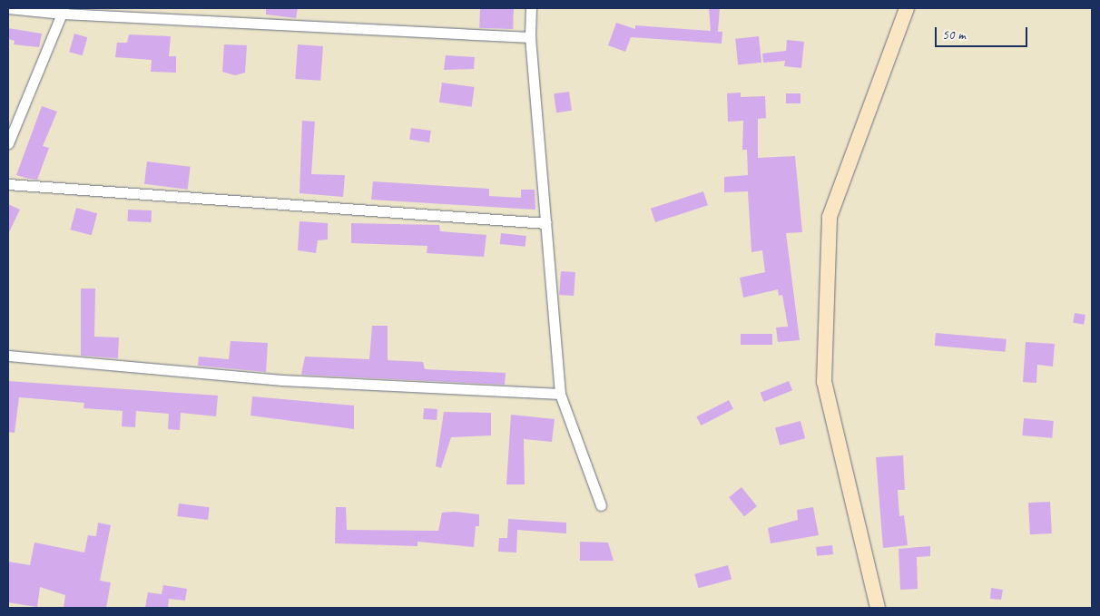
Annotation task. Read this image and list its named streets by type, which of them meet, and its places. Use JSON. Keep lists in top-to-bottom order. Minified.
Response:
{"scale_bar":"50 m"}
